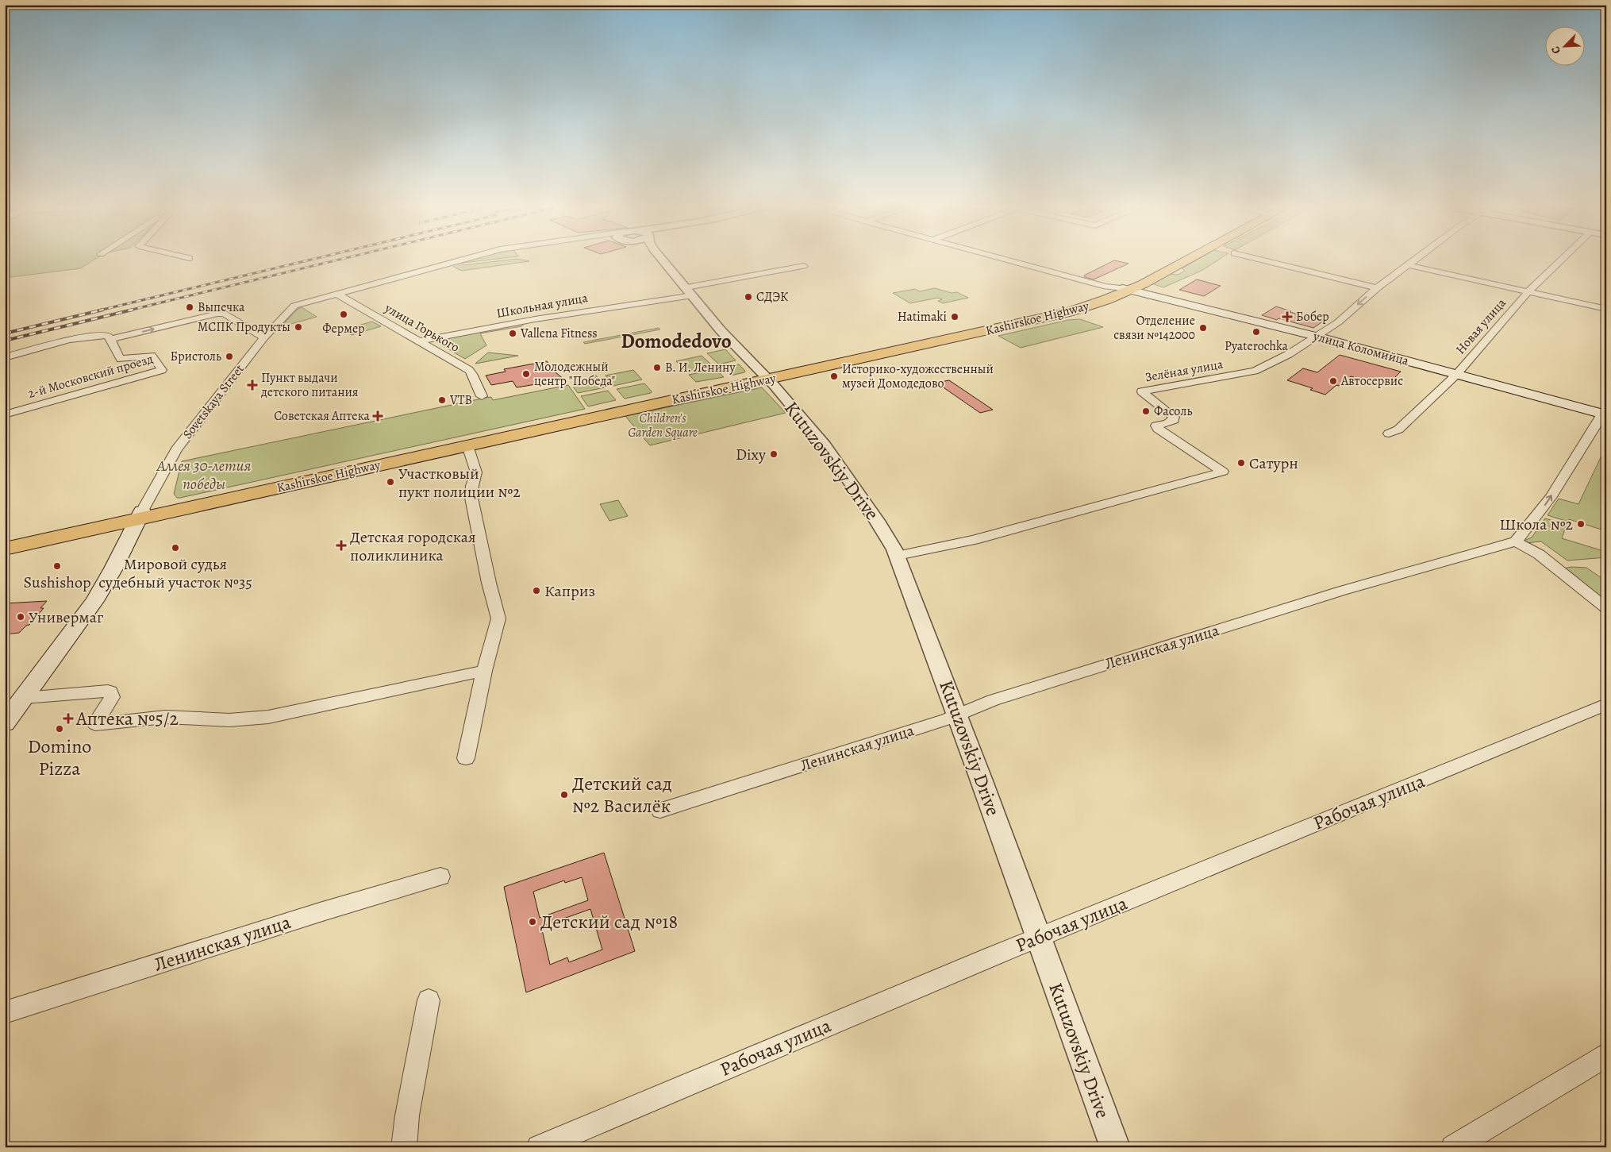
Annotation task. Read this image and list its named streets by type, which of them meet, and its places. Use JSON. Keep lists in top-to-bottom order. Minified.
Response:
{"streets":{"main road":["Kashirskoe Highway","улица Коломийца","Sovetskaya Street"],"street":["Школьная улица","Новая улица","улица Горького","Зелёная улица","2-й Московский проезд","Kutuzovskiy Drive","Ленинская улица","Рабочая улица"]},"crossings":[["Школьная улица","улица Горького"],["Школьная улица","Kutuzovskiy Drive"],["Kashirskoe Highway","улица Коломийца"],["Kashirskoe Highway","Sovetskaya Street"],["Kashirskoe Highway","Kutuzovskiy Drive"],["Новая улица","улица Коломийца"],["улица Горького","Sovetskaya Street"],["улица Коломийца","Зелёная улица"],["Зелёная улица","Kutuzovskiy Drive"],["Kutuzovskiy Drive","Ленинская улица"],["Kutuzovskiy Drive","Рабочая улица"]],"districts":["Domodedovo"],"parks":["Children's Garden Square","Аллея 30-летия победы"],"places":{"other":["СДЭК","Выпечка","Фермер","Hatimaki","МСПК Продукты","Отделение связи №142000","Pyaterochka","Vallena Fitness","Бристоль","В. И. Ленину","Молодежный центр \"Победа\"","Историко-художественный музей Домодедово","Автосервис","VTB","Фасоль","Dixy","Сатурн","Участковый пукт полиции №2","Школа №2","Мировой судья судебный участок №35","Sushishop","Каприз","Универмаг","Domino Pizza","Детский сад №2 Василёк","Детский сад №18"],"health":["Бобер","Пункт выдачи детского питания","Советская Аптека","Детская городская поликлиника","Аптека №5/2"]},"north":"bottom left"}
